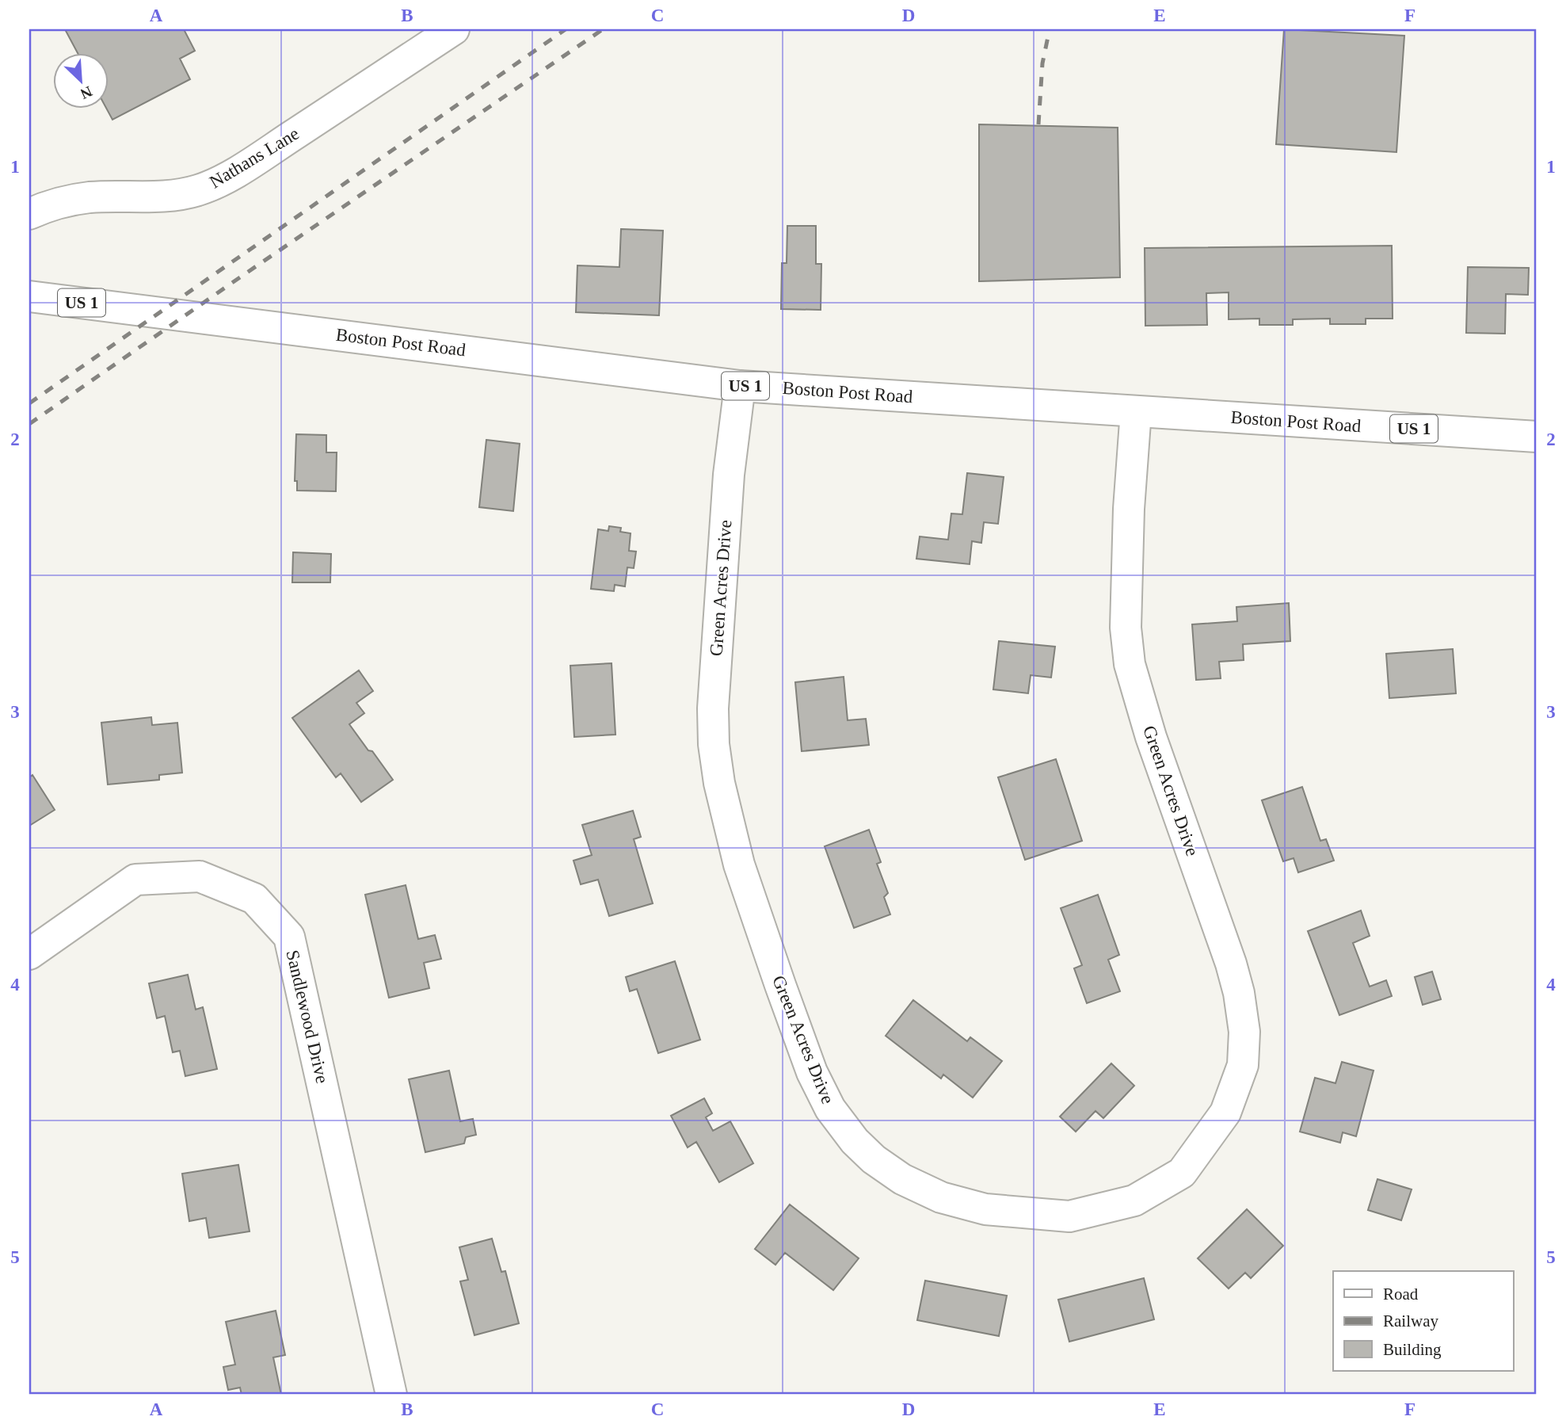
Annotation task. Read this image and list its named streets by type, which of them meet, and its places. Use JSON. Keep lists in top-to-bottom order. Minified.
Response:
{"streets":{"street":["Nathans Lane","US 1","Boston Post Road","Green Acres Drive","Sandlewood Drive"]},"crossings":[["Boston Post Road","Green Acres Drive"]],"legend":["Road","Railway","Building"],"north":"bottom right","grid":{"columns":["A","B","C","D","E","F"],"rows":["1","2","3","4","5"]}}
